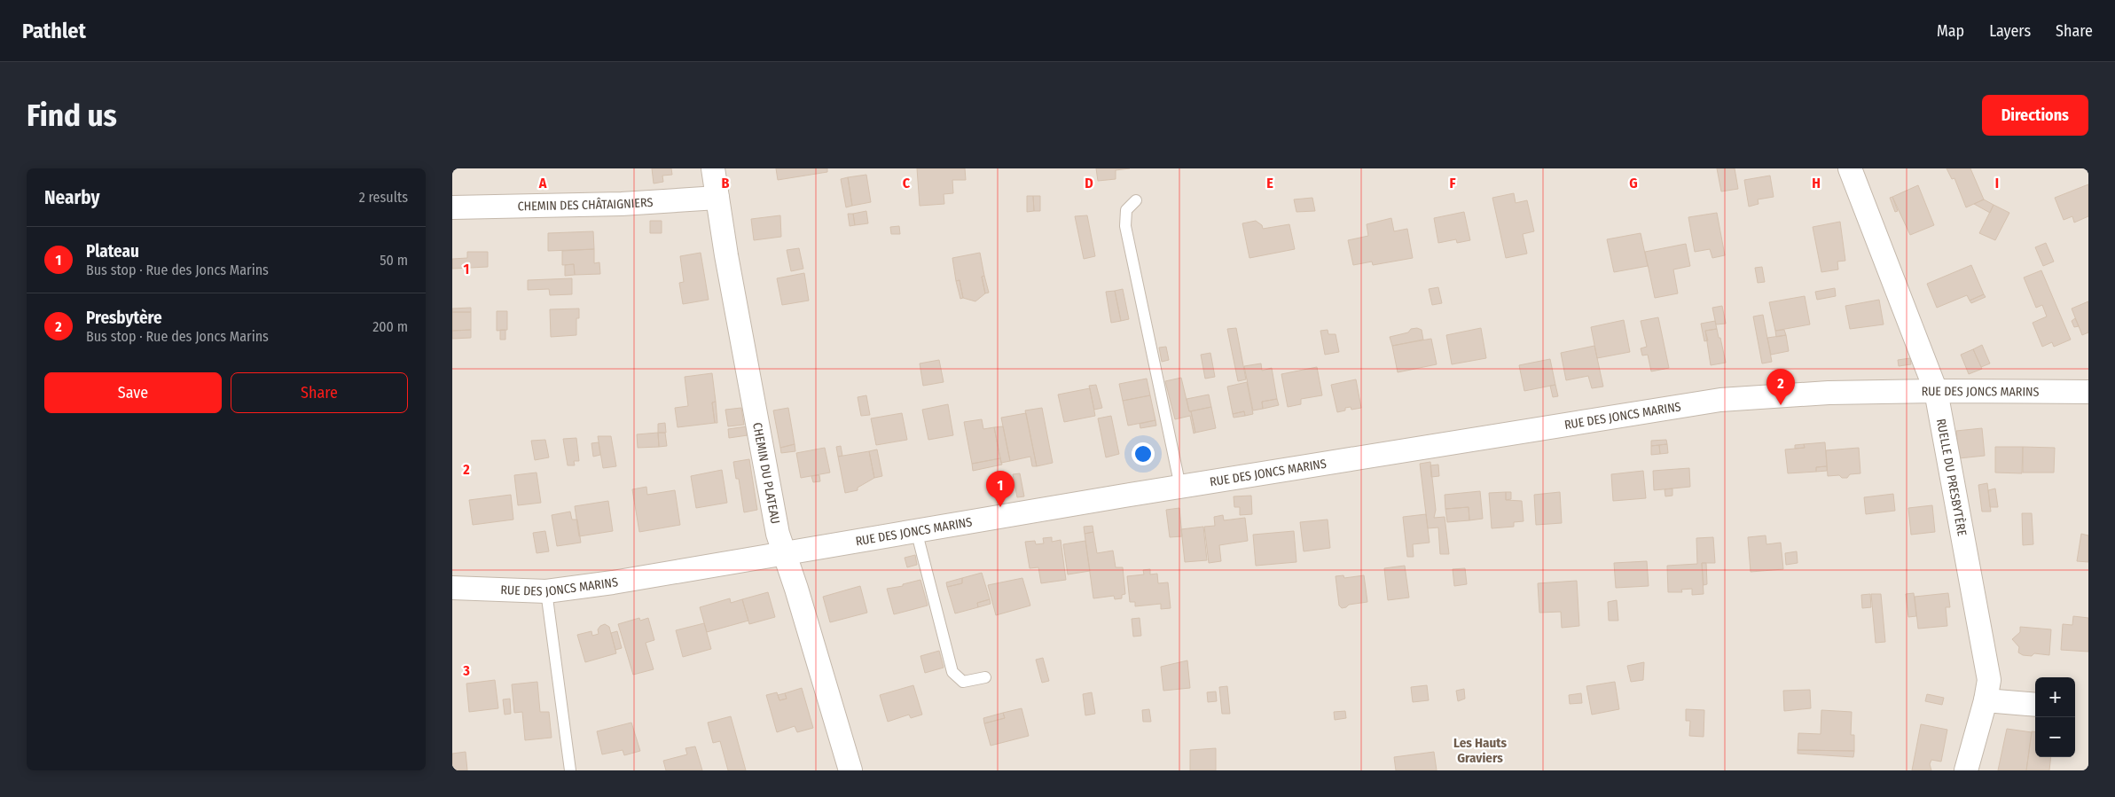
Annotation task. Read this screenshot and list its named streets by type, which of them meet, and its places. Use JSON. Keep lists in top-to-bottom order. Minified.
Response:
{"streets":{"street":["CHEMIN DES CHÂTAIGNIERS","RUE DES JONCS MARINS","CHEMIN DU PLATEAU","RUELLE DU PRESBYTÈRE"]},"crossings":[["CHEMIN DES CHÂTAIGNIERS","CHEMIN DU PLATEAU"],["RUE DES JONCS MARINS","CHEMIN DU PLATEAU"],["RUE DES JONCS MARINS","RUELLE DU PRESBYTÈRE"]],"districts":["Les Hauts Graviers"],"page":{"header":"Pathlet","nav":["Map","Layers","Share"],"buttons":["Directions",["Save","Share"]],"title":"Find us","heading":["Nearby","2 results"],"list":[{"mark":"1","name":"Plateau","note":"Bus stop · Rue des Joncs Marins","value":"50 m"},{"mark":"2","name":"Presbytère","note":"Bus stop · Rue des Joncs Marins","value":"200 m"}],"pins":["2","1"],"map_buttons":["+","−"]},"grid":{"columns":["A","B","C","D","E","F","G","H","I"],"rows":["1","2","3"]}}
